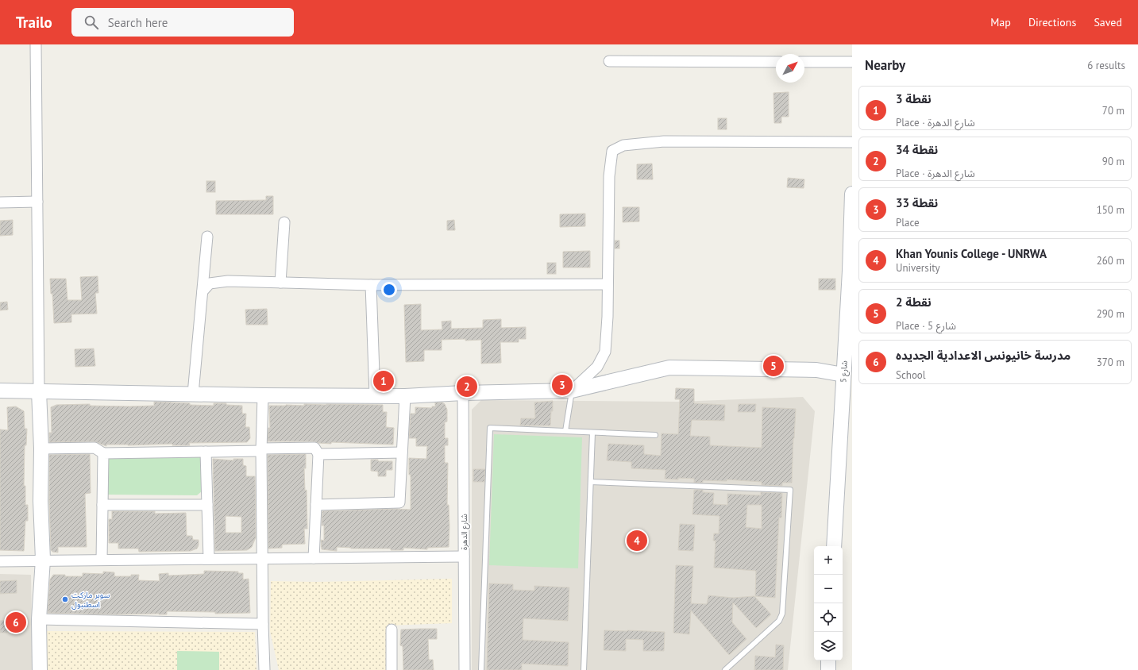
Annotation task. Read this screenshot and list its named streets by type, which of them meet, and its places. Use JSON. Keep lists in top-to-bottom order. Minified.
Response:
{"streets":{"street":["شارع 5","شارع الدهرة"]},"places":["سوبر ماركت اسطنبول"],"north":"top right","page":{"header":"Trailo","search":"Search here","nav":["Map","Directions","Saved"],"heading":["Nearby","6 results"],"list":[{"mark":"1","name":"نقطة 3","note":"Place · شارع الدهرة","value":"70 m"},{"mark":"2","name":"نقطة 34","note":"Place · شارع الدهرة","value":"90 m"},{"mark":"3","name":"نقطة 33","note":"Place","value":"150 m"},{"mark":"4","name":"Khan Younis College - UNRWA","note":"University","value":"260 m"},{"mark":"5","name":"نقطة 2","note":"Place · شارع 5","value":"290 m"},{"mark":"6","name":"مدرسة خانيونس الاعدادية الجديده","note":"School","value":"370 m"}],"pins":["5","1","3","2","4","6"],"map_buttons":["+","−"]}}
